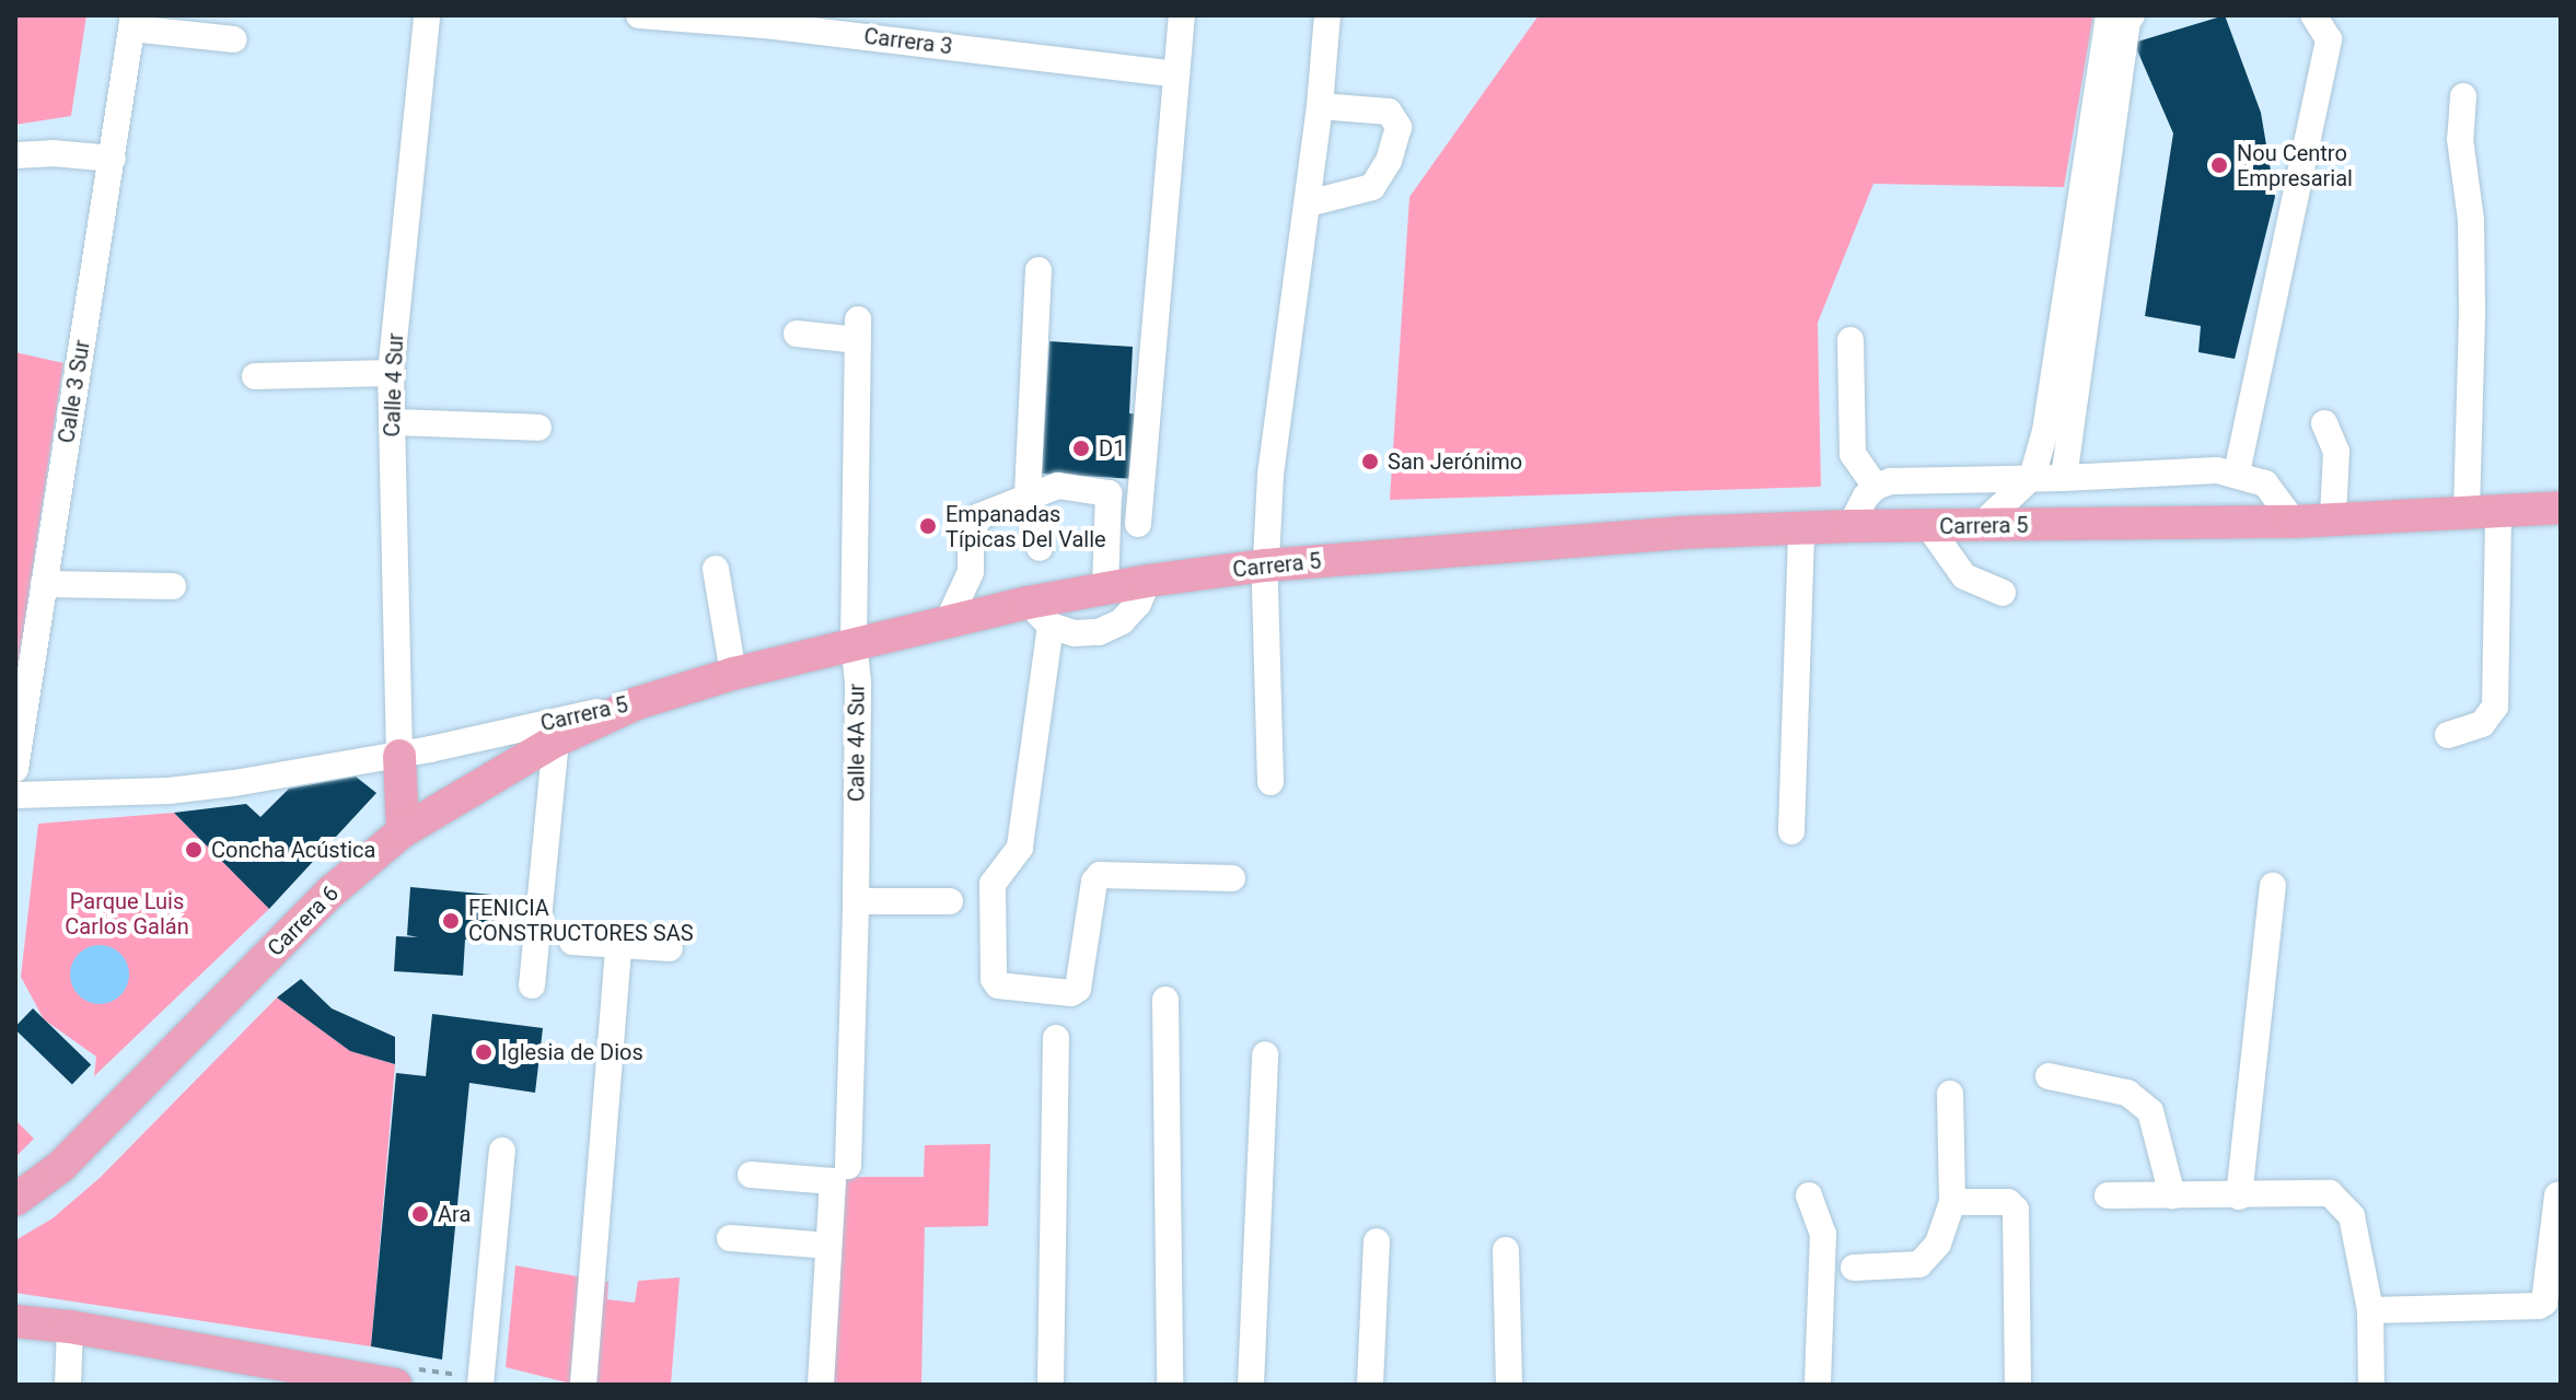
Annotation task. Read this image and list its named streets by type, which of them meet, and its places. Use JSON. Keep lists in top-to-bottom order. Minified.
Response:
{"streets":{"main road":["Carrera 5","Carrera 6"],"street":["Carrera 3","Calle 4 Sur","Calle 3 Sur","Calle 4A Sur"]},"crossings":[["Calle 4 Sur","Carrera 5"],["Carrera 5","Calle 4A Sur"],["Carrera 5","Carrera 6"]],"parks":["Parque Luis Carlos Galán"],"places":["Nou Centro Empresarial","D1","San Jerónimo","Empanadas Típicas Del Valle","Concha Acústica","FENICIA CONSTRUCTORES SAS","Iglesia de Dios","Ara"]}
